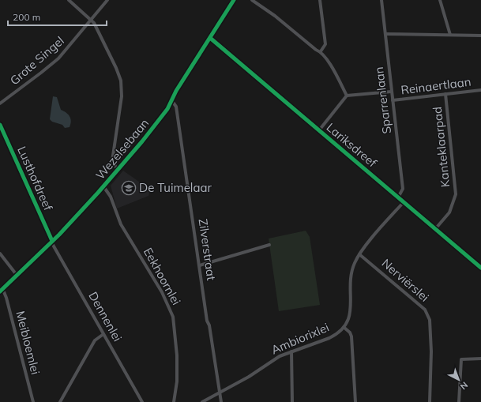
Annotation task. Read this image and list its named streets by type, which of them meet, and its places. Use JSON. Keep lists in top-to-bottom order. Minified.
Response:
{"streets":{"street":["Grote Singel","Reinaertlaan","Sparrenlaan","Lariksdreef","Kanteklaarpad","Wezelsebaan","Lusthofdreef","Zilverstraat","Eekhoornlei","Nerviërslei","Dennenlei","Ambiorixlei","Meibloemlei"]},"crossings":[["Reinaertlaan","Sparrenlaan"],["Reinaertlaan","Kanteklaarpad"],["Sparrenlaan","Lariksdreef"],["Lariksdreef","Kanteklaarpad"],["Lariksdreef","Wezelsebaan"],["Lariksdreef","Ambiorixlei"],["Wezelsebaan","Lusthofdreef"],["Wezelsebaan","Zilverstraat"],["Wezelsebaan","Eekhoornlei"],["Wezelsebaan","Dennenlei"],["Wezelsebaan","Meibloemlei"],["Lusthofdreef","Dennenlei"],["Zilverstraat","Ambiorixlei"],["Nerviërslei","Ambiorixlei"]],"places":{"school or university":["De Tuimelaar"]},"scale_bar":"200 m","north":"bottom right"}
